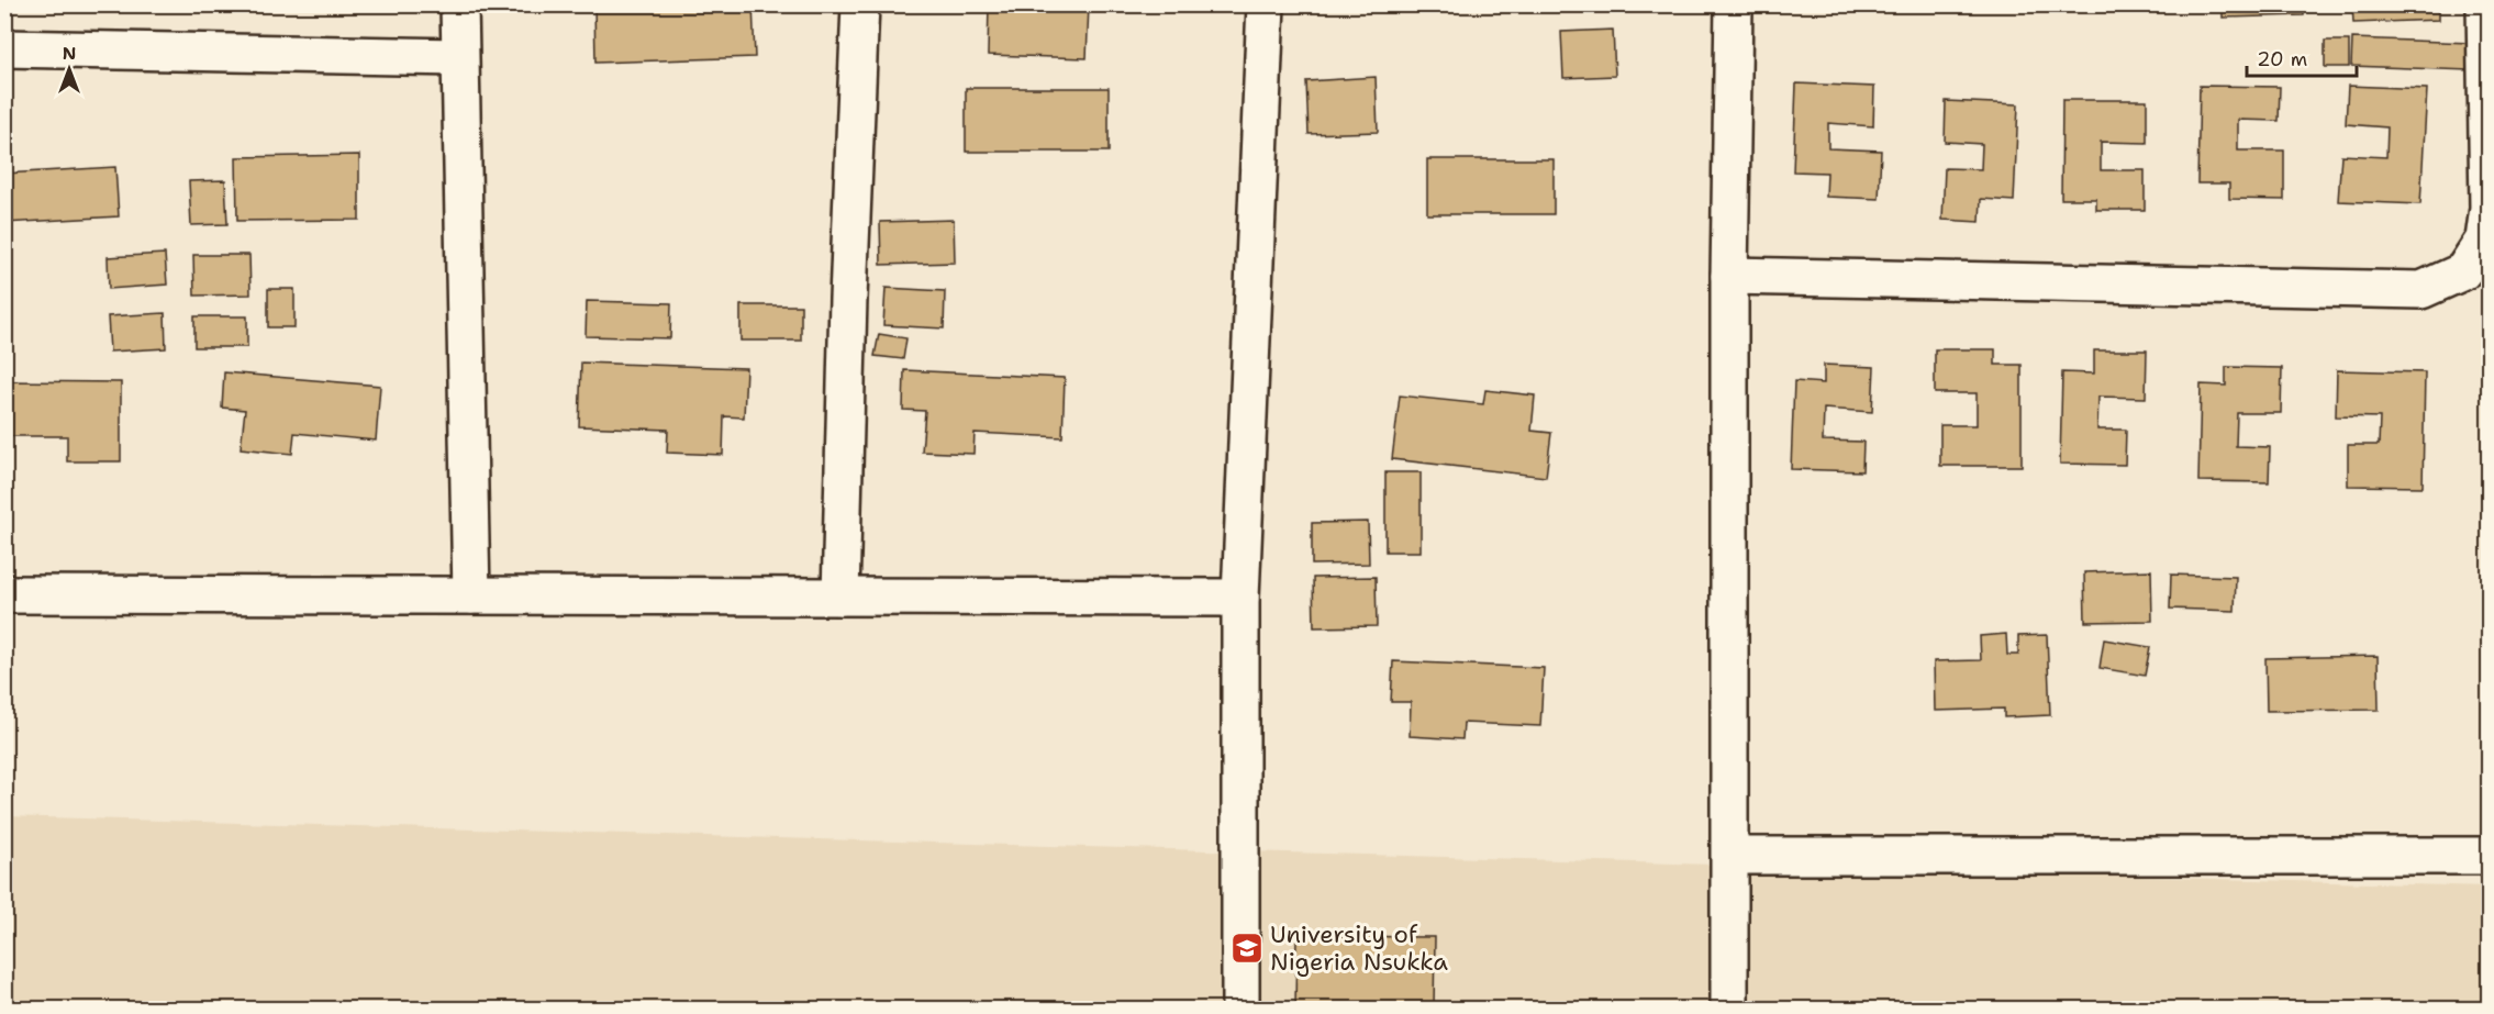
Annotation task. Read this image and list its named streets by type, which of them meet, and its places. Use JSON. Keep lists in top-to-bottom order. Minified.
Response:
{"places":{"school or university":["University of Nigeria Nsukka"]},"scale_bar":"20 m","north":"top"}
